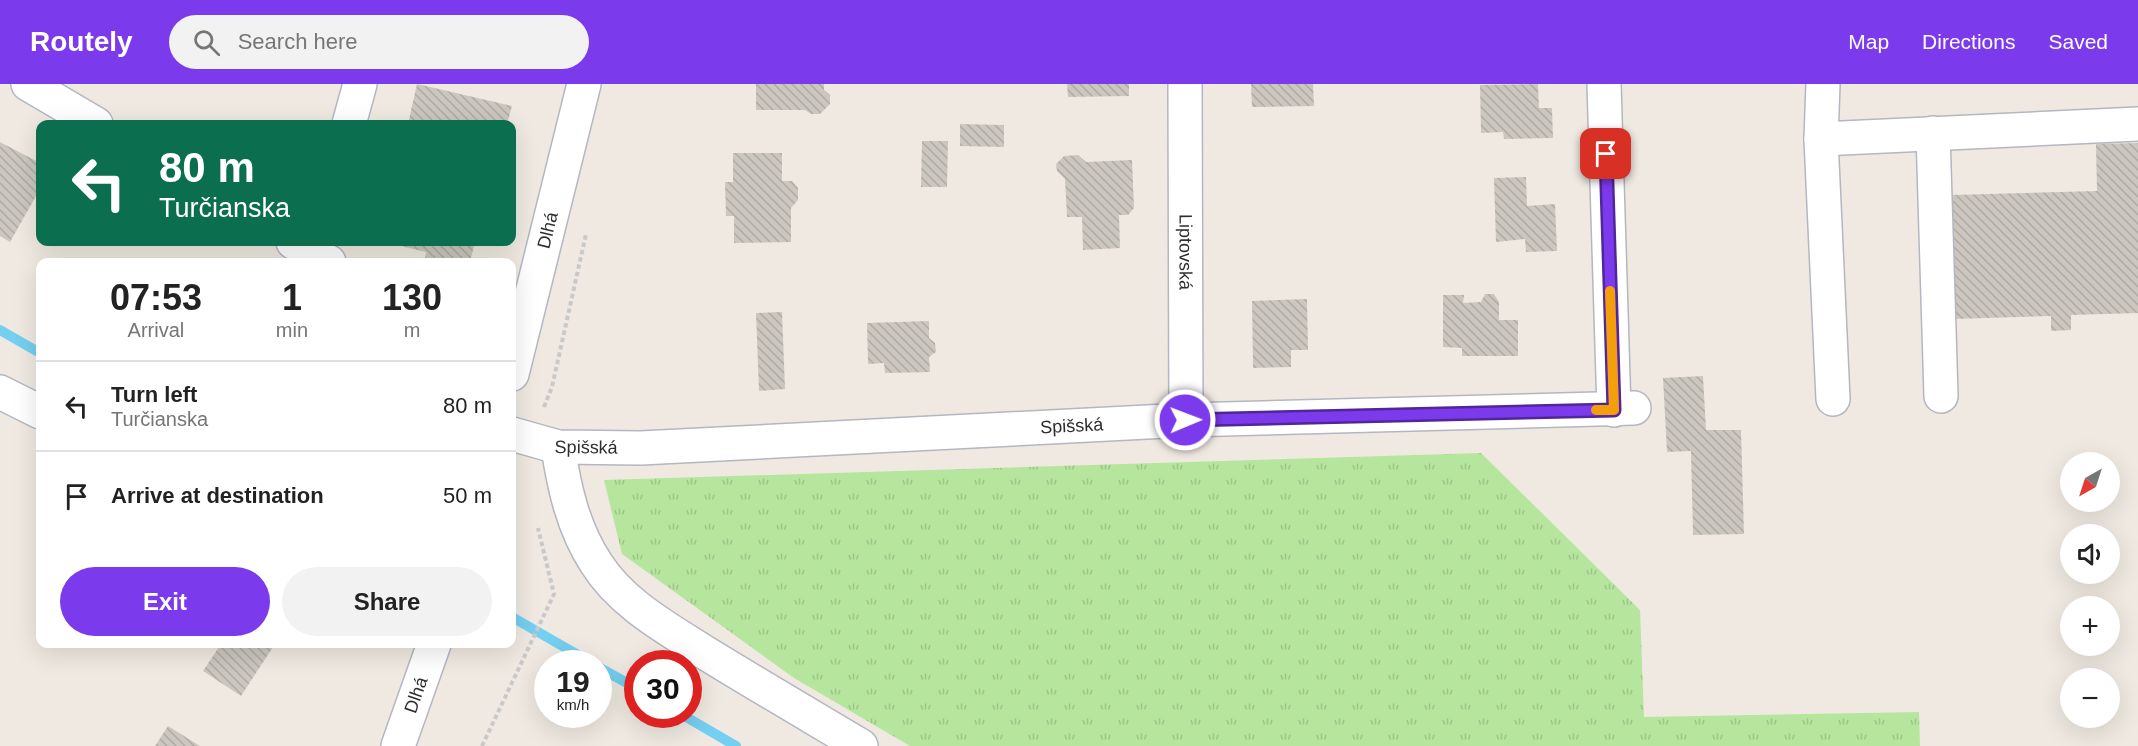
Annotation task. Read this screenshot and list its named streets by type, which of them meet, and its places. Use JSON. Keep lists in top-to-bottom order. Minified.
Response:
{"streets":{"street":["Dlhá","Liptovská","Spišská"]},"crossings":[["Liptovská","Spišská"]],"north":"bottom left","page":{"header":"Routely","search":"Search here","nav":["Map","Directions","Saved"],"turn":["80 m","Turčianska"],"eta":["07:53","Arrival","1","min","130","m"],"list":[{"name":"Turn left","note":"Turčianska","value":"80 m"},{"name":"Arrive at destination","value":"50 m"}],"map_buttons":["+","−"],"buttons":["Exit","Share"],"speed":"19 km/h","limit":"30"}}
